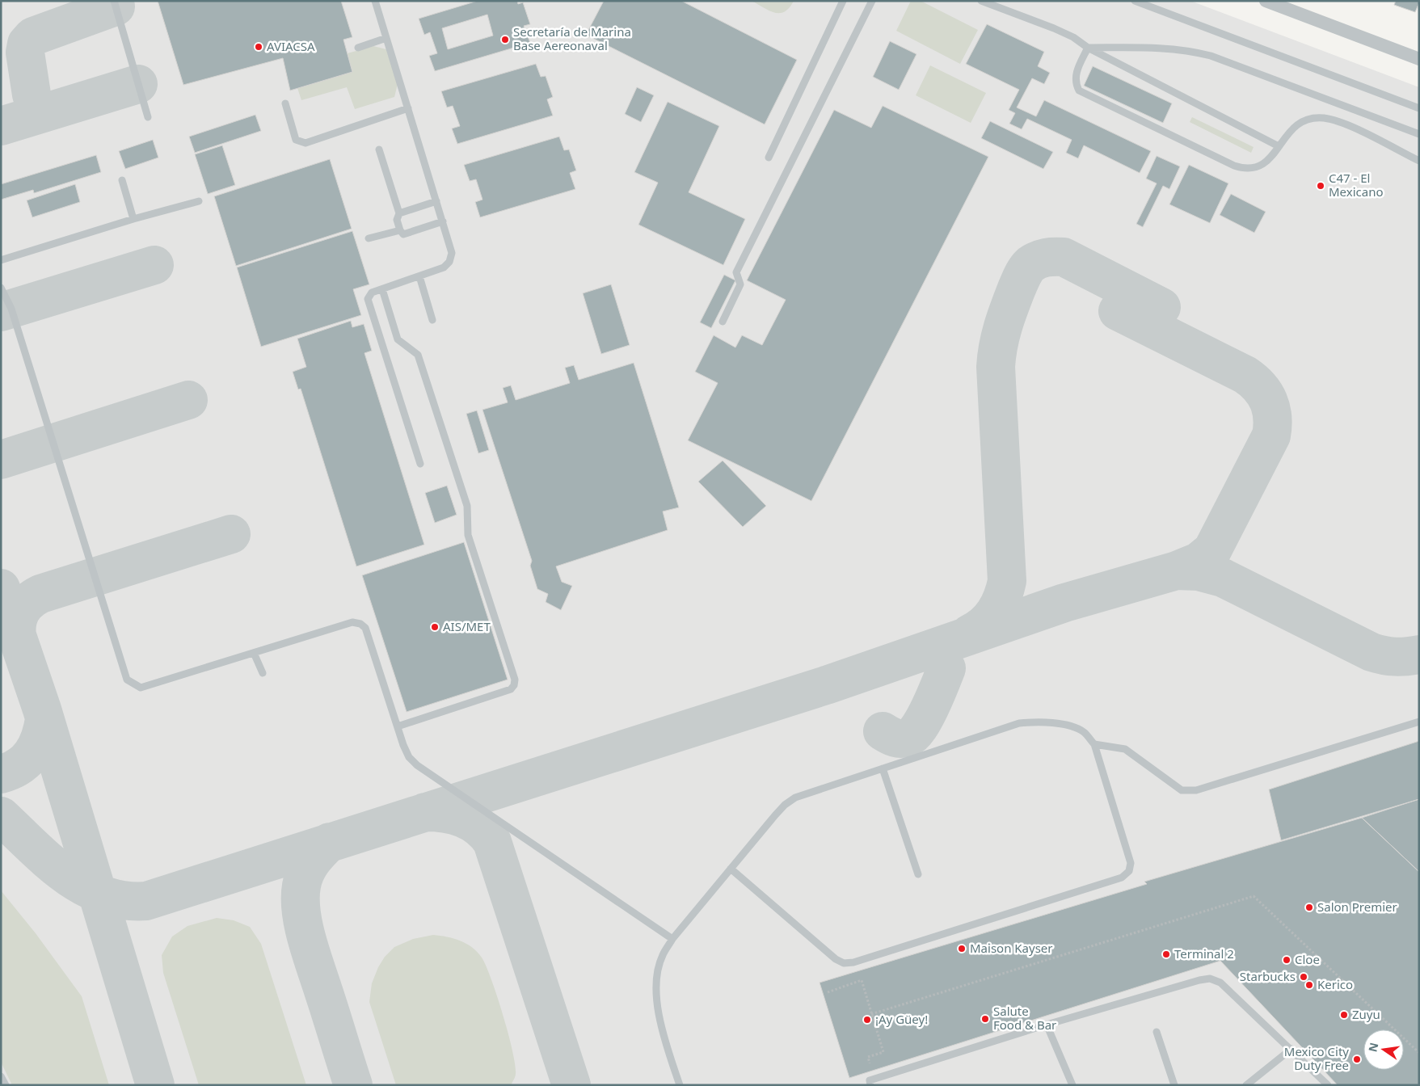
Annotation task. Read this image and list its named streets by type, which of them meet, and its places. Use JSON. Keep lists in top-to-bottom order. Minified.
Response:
{"places":["Secretaría de Marina Base Aereonaval","AVIACSA","C47 - El Mexicano","AIS/MET","Salon Premier","Maison Kayser","Terminal 2","Cloe","Starbucks","Kerico","Zuyu","Salute Food & Bar","¡Ay Güey!","Mexico City Duty Free"],"north":"left"}
